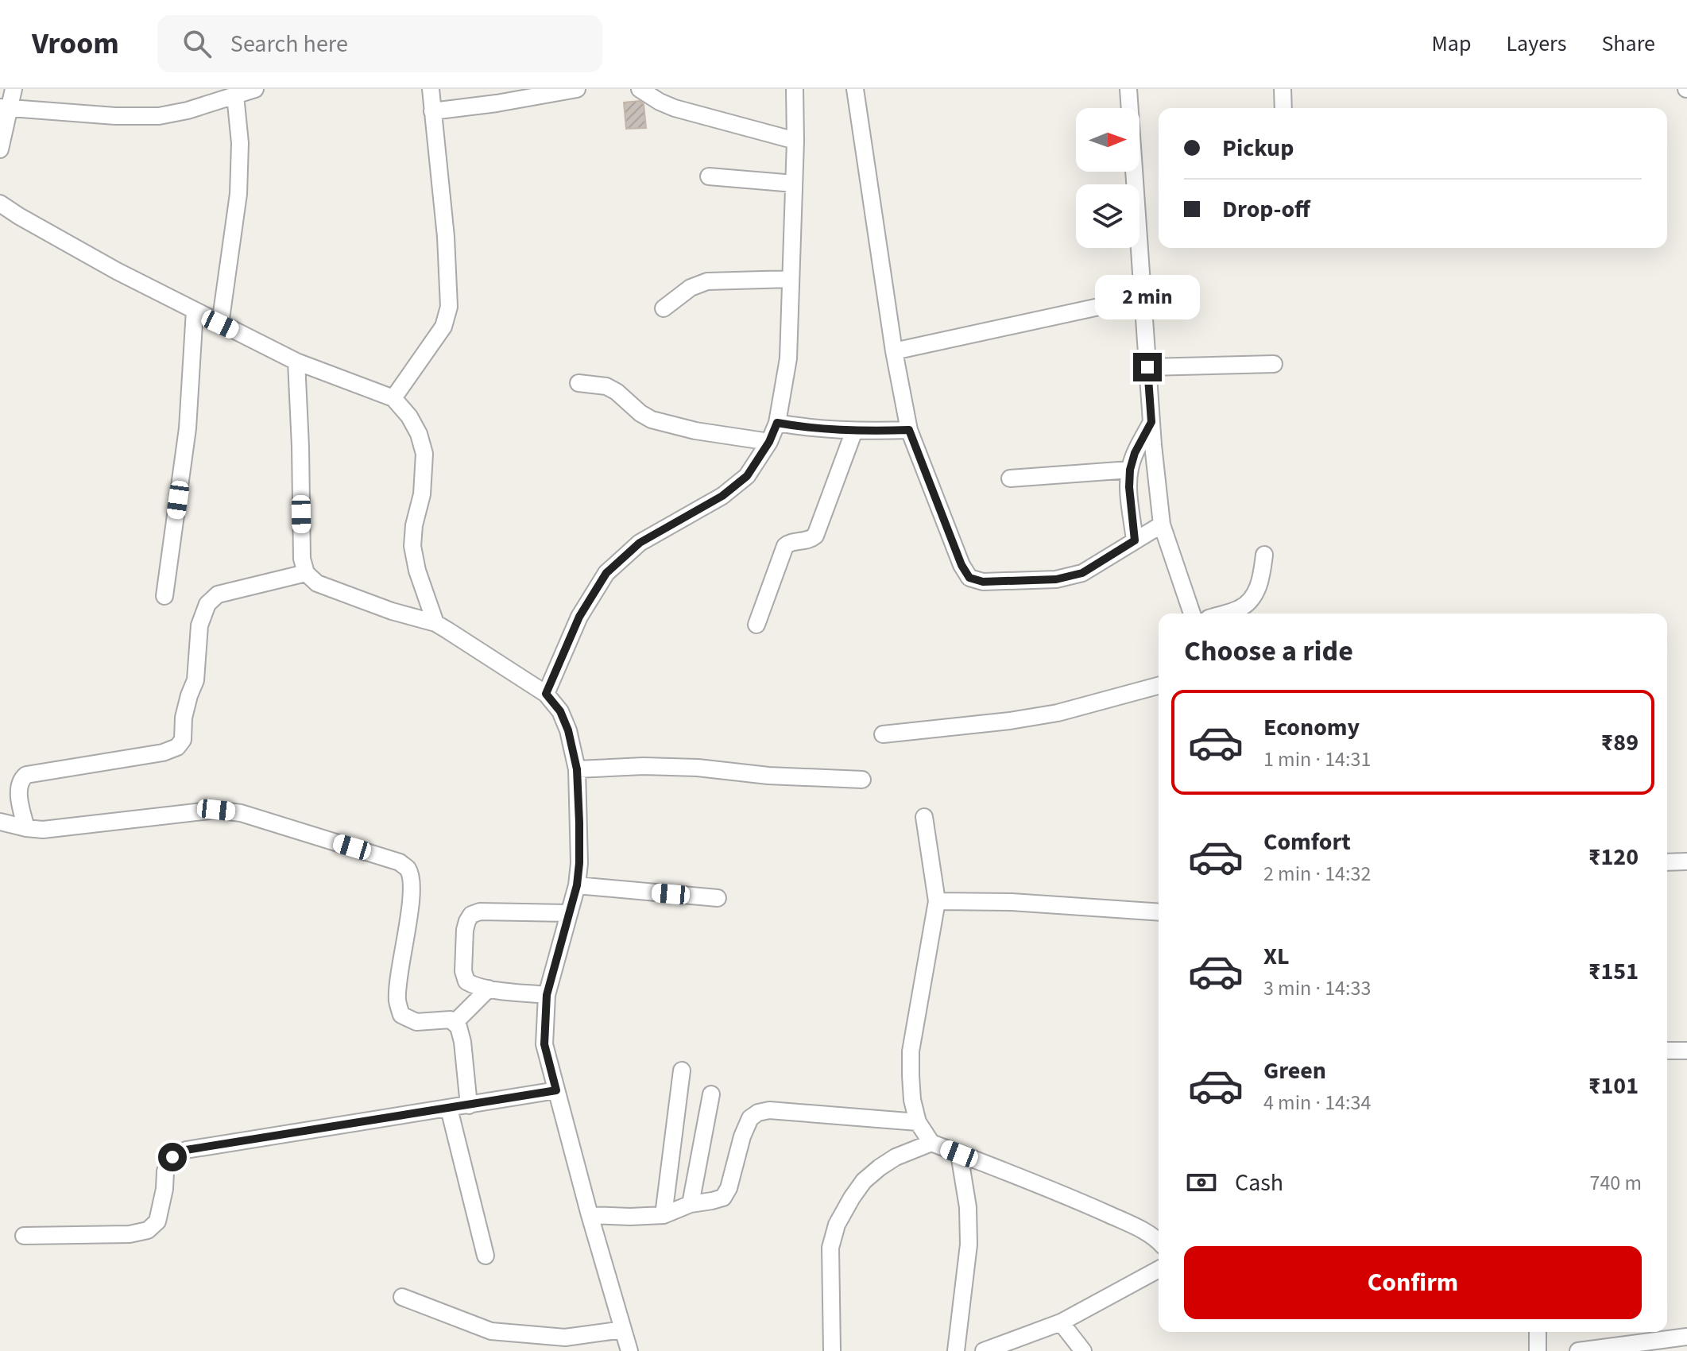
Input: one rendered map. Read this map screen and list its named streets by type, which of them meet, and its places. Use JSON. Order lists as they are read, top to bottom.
{
  "north": "right",
  "page": {
    "header": "Vroom",
    "search": "Search here",
    "nav": ["Map", "Layers", "Share"],
    "banner": ["Pickup", "Drop-off"],
    "bubble": "2 min",
    "heading": "Choose a ride",
    "list": [
      {
        "name": "Economy",
        "note": "1 min · 14:31",
        "value": "₹89"
      },
      {
        "name": "Comfort",
        "note": "2 min · 14:32",
        "value": "₹120"
      },
      {
        "name": "XL",
        "note": "3 min · 14:33",
        "value": "₹151"
      },
      {
        "name": "Green",
        "note": "4 min · 14:34",
        "value": "₹101"
      }
    ],
    "pay": ["Cash", "740 m"],
    "buttons": "Confirm"
  }
}
